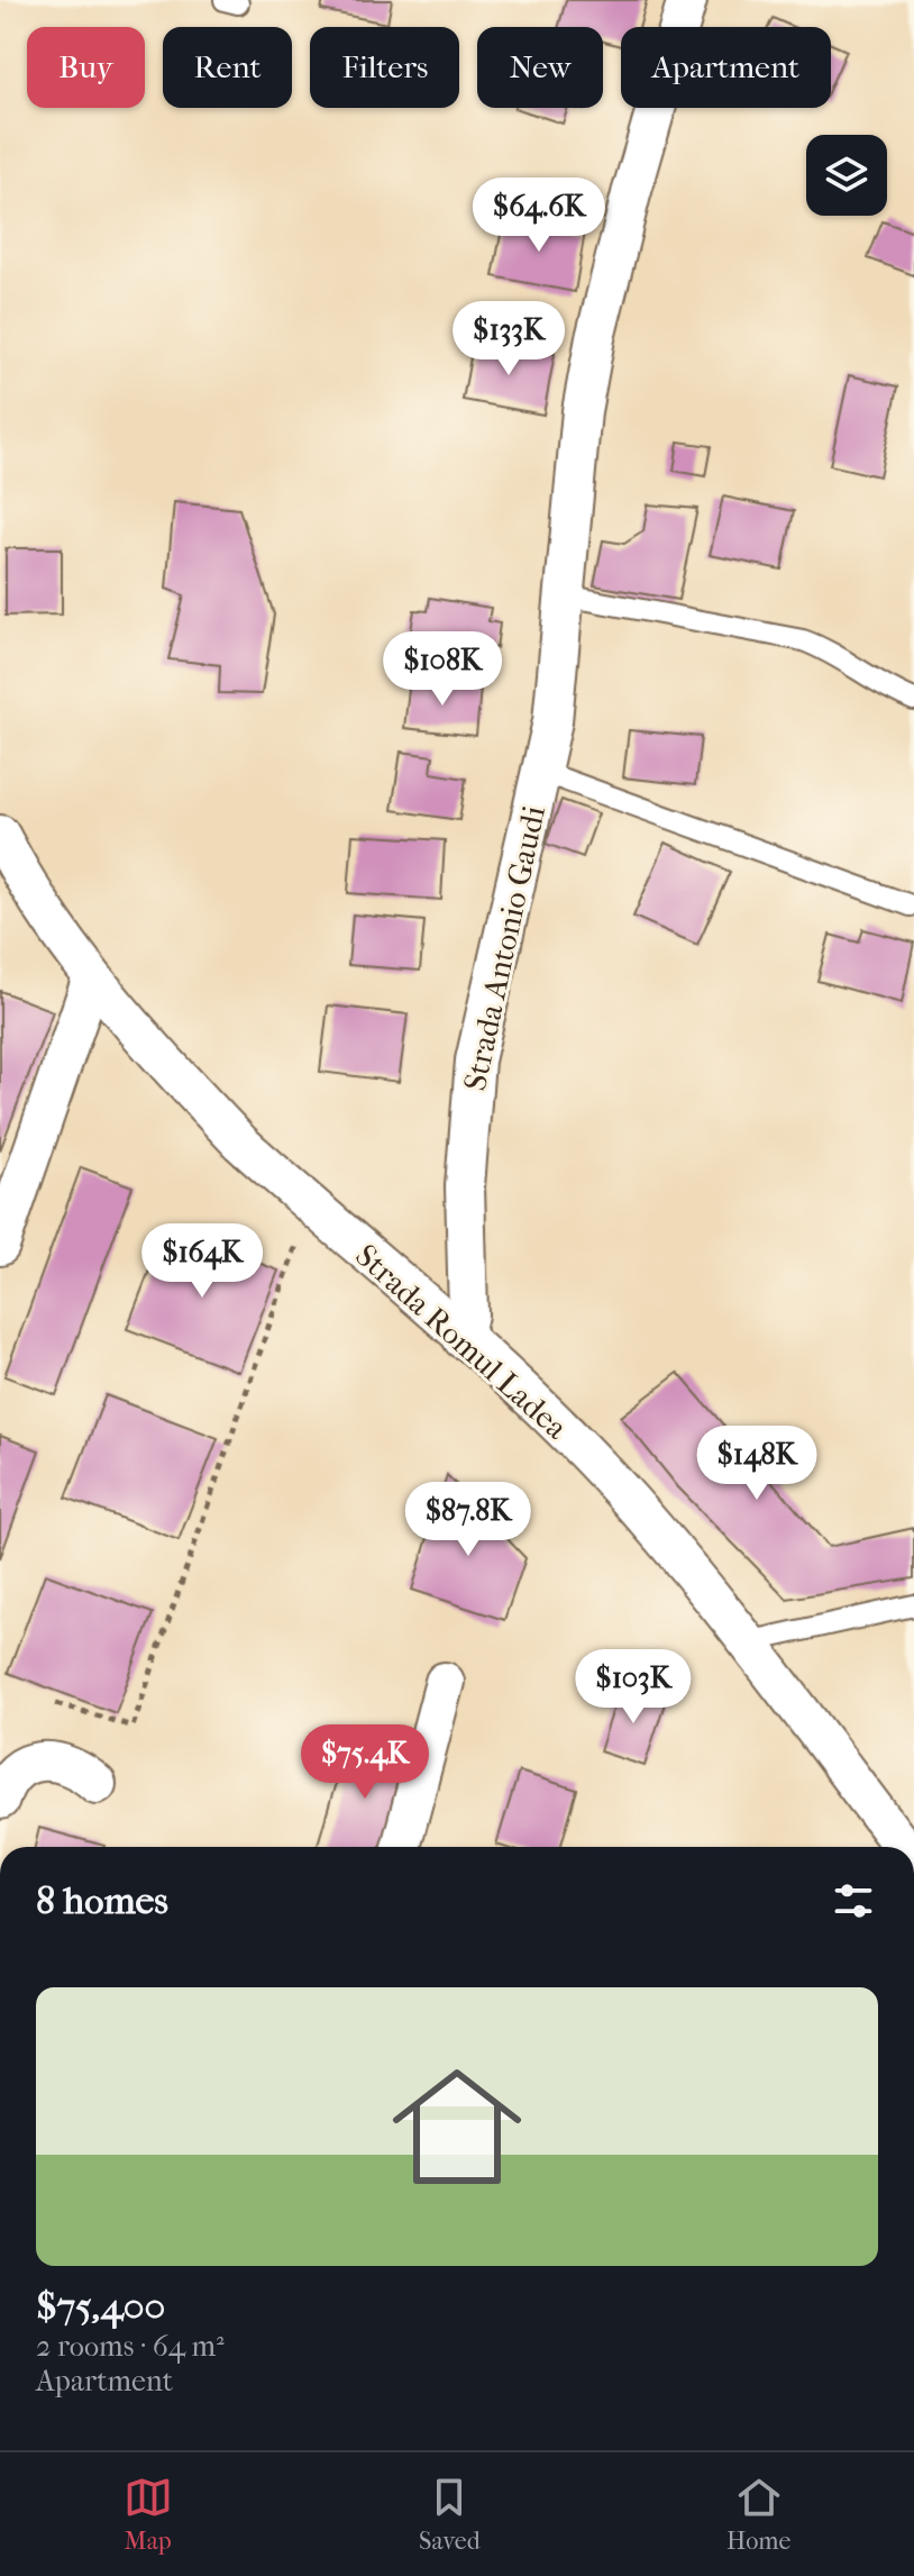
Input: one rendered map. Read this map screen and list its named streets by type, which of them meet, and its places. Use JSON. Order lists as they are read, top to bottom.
{
  "streets": {
    "street": ["Strada Antonio Gaudi", "Strada Romul Ladea"]
  },
  "crossings": [
    ["Strada Antonio Gaudi", "Strada Romul Ladea"]
  ],
  "page": {
    "chip": [
      "Buy",
      "Rent",
      "Filters",
      "New",
      "Apartment"
    ],
    "price": [
      "$64.6K",
      "$133K",
      "$108K",
      "$164K",
      "$148K",
      "$87.8K",
      "$103K",
      "$75.4K"
    ],
    "heading": "8 homes",
    "list": [
      {
        "name": "$75,400",
        "note": "2 rooms · 64 m² · Apartment"
      }
    ],
    "tabs": ["Map", "Saved", "Home"]
  }
}
